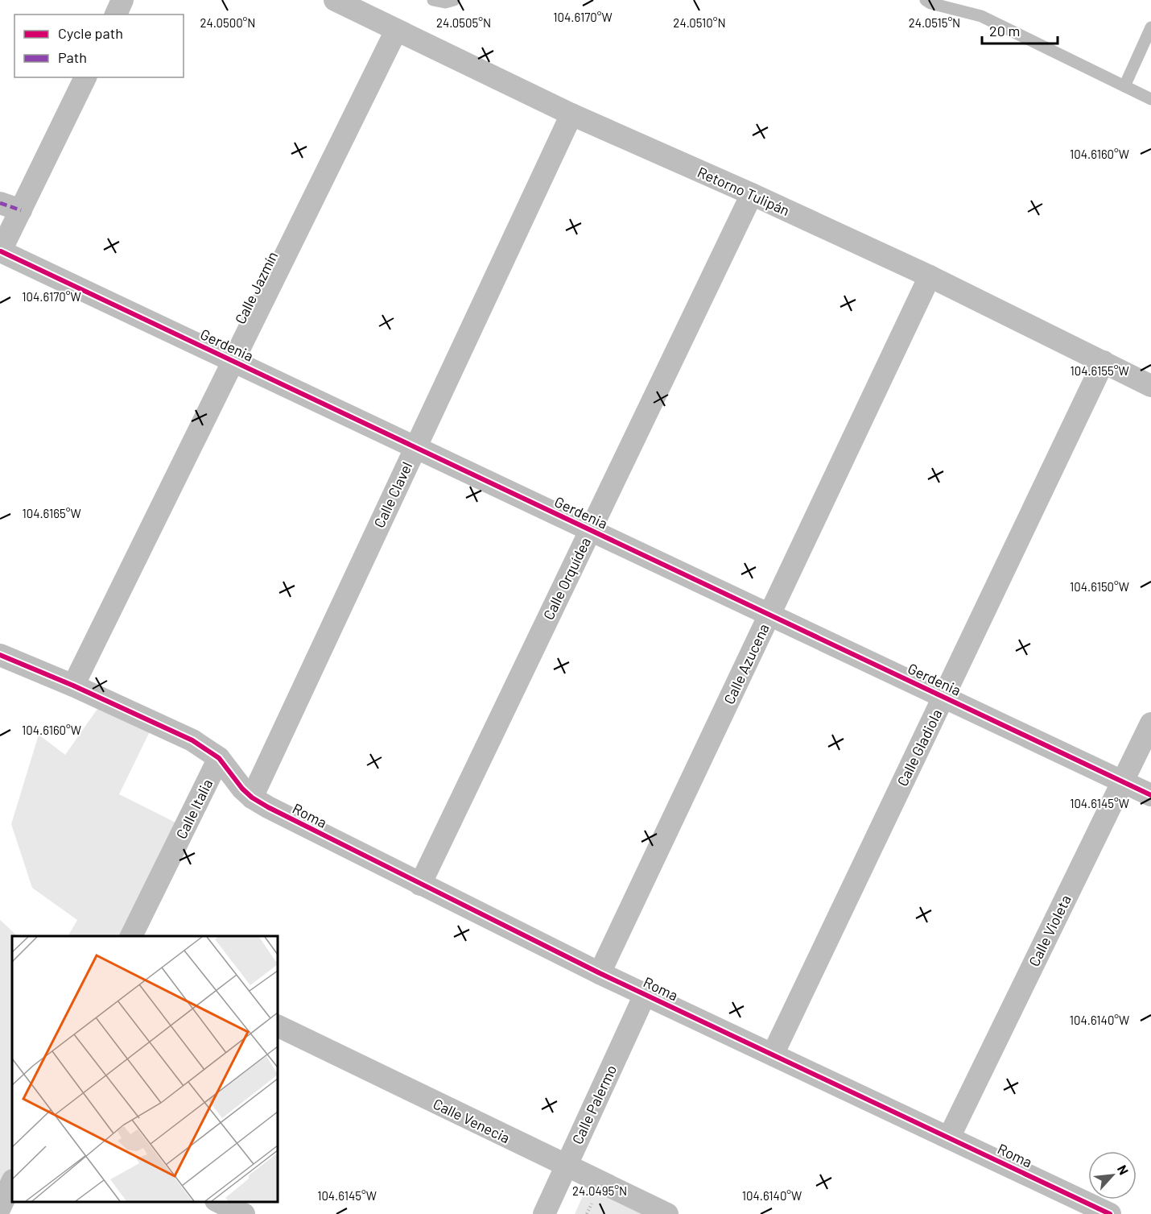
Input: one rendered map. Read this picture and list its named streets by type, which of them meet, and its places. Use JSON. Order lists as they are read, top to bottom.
{
  "streets": {
    "street": [
      "Retorno Tulipán",
      "Calle Jazmín",
      "Gerdenia",
      "Calle Clavel",
      "Calle Orquídea",
      "Calle Azucena",
      "Calle Gladiola",
      "Calle Italia",
      "Roma",
      "Calle Violeta",
      "Calle Palermo",
      "Calle Venecia"
    ]
  },
  "crossings": [
    ["Retorno Tulipán", "Calle Jazmín"],
    ["Retorno Tulipán", "Calle Clavel"],
    ["Retorno Tulipán", "Calle Orquídea"],
    ["Retorno Tulipán", "Calle Azucena"],
    ["Retorno Tulipán", "Calle Gladiola"],
    ["Calle Jazmín", "Gerdenia"],
    ["Calle Jazmín", "Roma"],
    ["Gerdenia", "Calle Clavel"],
    ["Gerdenia", "Calle Orquídea"],
    ["Gerdenia", "Calle Azucena"],
    ["Gerdenia", "Calle Gladiola"],
    ["Gerdenia", "Calle Violeta"],
    ["Calle Clavel", "Roma"],
    ["Calle Orquídea", "Roma"],
    ["Calle Azucena", "Roma"],
    ["Calle Gladiola", "Roma"],
    ["Calle Italia", "Roma"],
    ["Roma", "Calle Violeta"],
    ["Roma", "Calle Palermo"],
    ["Calle Palermo", "Calle Venecia"]
  ],
  "legend": ["Cycle path", "Path"],
  "scale_bar": "20 m",
  "north": "top right",
  "coordinates": [
    "104.6170°W",
    "24.0500°N",
    "24.0505°N",
    "24.0510°N",
    "24.0515°N",
    "104.6160°W",
    "104.6155°W",
    "104.6165°W",
    "104.6150°W",
    "104.6145°W",
    "104.6140°W",
    "24.0495°N"
  ]
}
